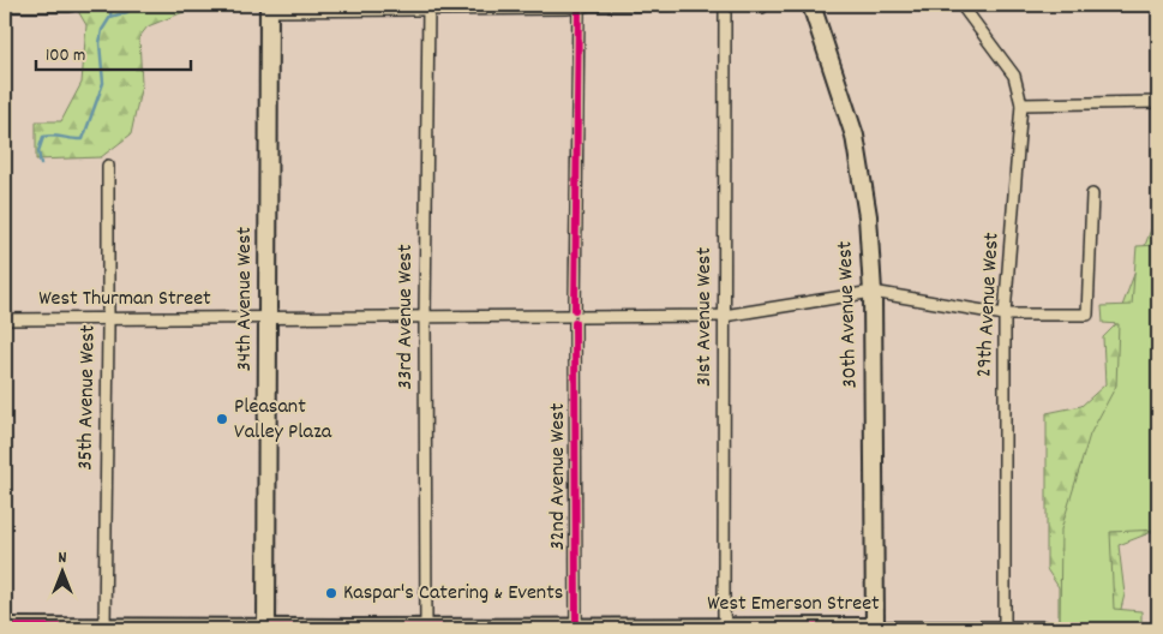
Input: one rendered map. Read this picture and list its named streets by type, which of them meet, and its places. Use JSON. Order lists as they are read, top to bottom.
{
  "streets": {
    "street": [
      "West Thurman Street",
      "34th Avenue West",
      "29th Avenue West",
      "30th Avenue West",
      "33rd Avenue West",
      "31st Avenue West",
      "35th Avenue West",
      "32nd Avenue West",
      "West Emerson Street"
    ]
  },
  "crossings": [
    ["West Thurman Street", "34th Avenue West"],
    ["West Thurman Street", "29th Avenue West"],
    ["West Thurman Street", "30th Avenue West"],
    ["West Thurman Street", "33rd Avenue West"],
    ["West Thurman Street", "31st Avenue West"],
    ["West Thurman Street", "35th Avenue West"],
    ["West Thurman Street", "32nd Avenue West"],
    ["34th Avenue West", "West Emerson Street"],
    ["29th Avenue West", "West Emerson Street"],
    ["30th Avenue West", "West Emerson Street"],
    ["33rd Avenue West", "West Emerson Street"],
    ["31st Avenue West", "West Emerson Street"],
    ["35th Avenue West", "West Emerson Street"],
    ["32nd Avenue West", "West Emerson Street"]
  ],
  "places": ["Pleasant Valley Plaza", "Kaspar's Catering & Events"],
  "scale_bar": "100 m",
  "north": "top"
}
